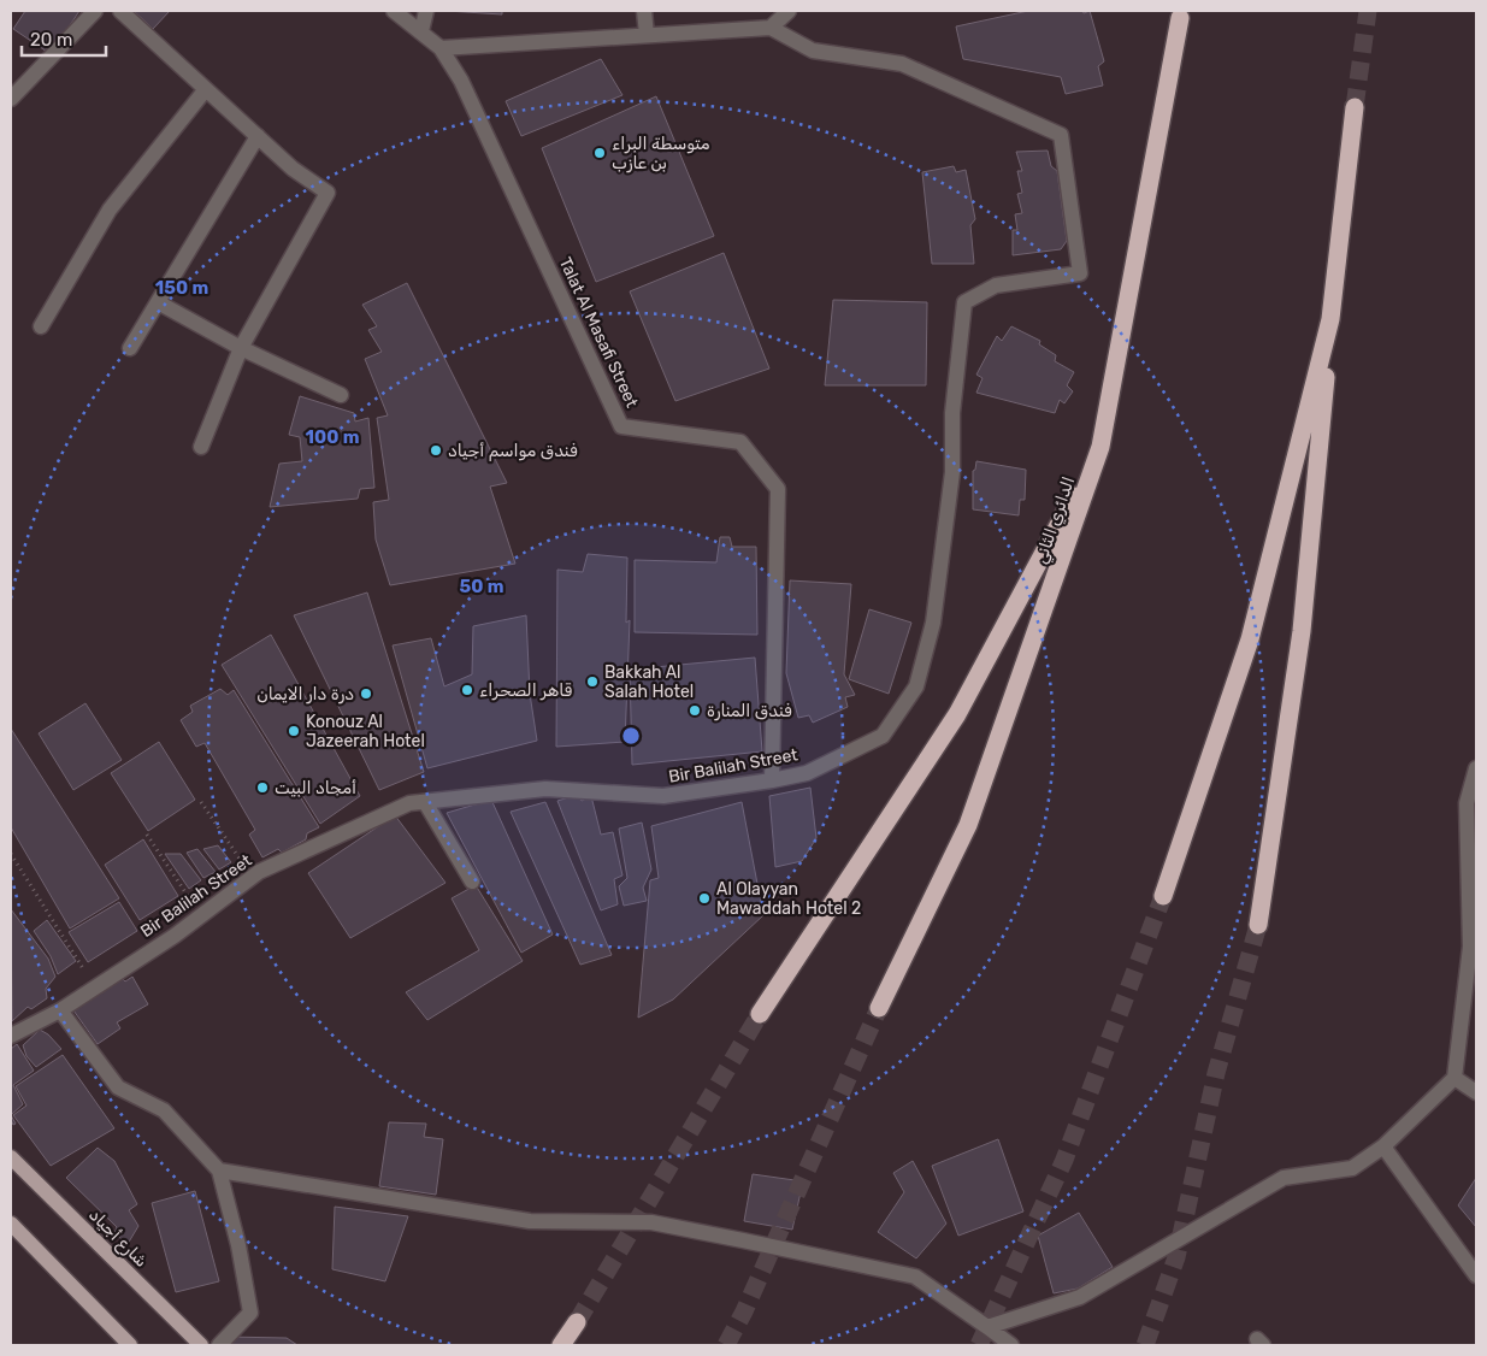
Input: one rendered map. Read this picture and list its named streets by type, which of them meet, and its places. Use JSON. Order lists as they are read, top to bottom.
{
  "streets": {
    "highway": ["الدائري الثاني"],
    "main road": ["شارع أجياد"],
    "street": ["Talat Al Masafi Street", "Bir Balilah Street"]
  },
  "crossings": [
    ["Talat Al Masafi Street", "Bir Balilah Street"]
  ],
  "places": [
    "متوسطة البراء بن عازب",
    "فندق مواسم أجياد",
    "Bakkah Al Salah Hotel",
    "قاهر الصحراء",
    "درة دار الايمان",
    "فندق المنارة",
    "Konouz Al Jazeerah Hotel",
    "أمجاد البيت",
    "Al Olayyan Mawaddah Hotel 2"
  ],
  "scale_bar": "20 m",
  "rings": ["150 m", "100 m", "50 m"]
}
